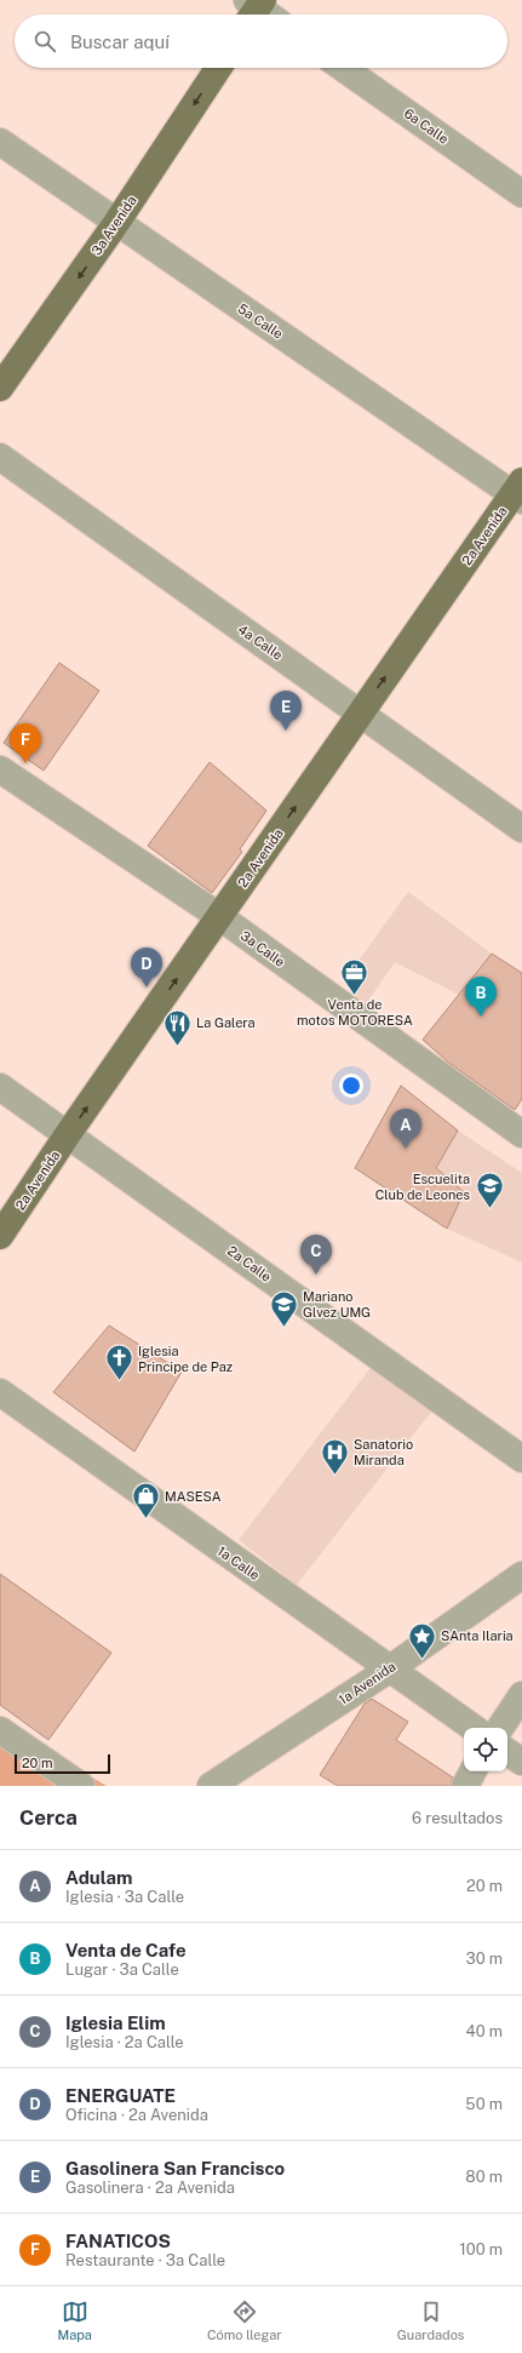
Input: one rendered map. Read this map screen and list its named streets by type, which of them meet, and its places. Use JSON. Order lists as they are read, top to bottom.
{
  "streets": {
    "main road": ["3a Avenida", "2a Avenida"],
    "street": [
      "6a Calle",
      "5a Calle",
      "4a Calle",
      "3a Calle",
      "2a Calle",
      "1a Calle",
      "1a Avenida"
    ]
  },
  "crossings": [
    ["3a Avenida", "5a Calle"],
    ["5a Calle", "2a Avenida"],
    ["2a Avenida", "4a Calle"],
    ["2a Avenida", "3a Calle"],
    ["2a Avenida", "2a Calle"],
    ["1a Calle", "1a Avenida"]
  ],
  "one_way": ["3a Avenida", "2a Avenida"],
  "places": {
    "office": ["Venta de motos MOTORESA"],
    "restaurant": ["La Galera"],
    "school or university": ["Escuelita Club de Leones", "Mariano Glvez UMG"],
    "church": ["Iglesia Principe de Paz"],
    "hospital": ["Sanatorio Miranda"],
    "shop": ["MASESA"],
    "place": ["SAnta Ilaria"]
  },
  "scale_bar": "20 m",
  "page": {
    "search": "Buscar aquí",
    "pins": [
      "E",
      "F",
      "D",
      "B",
      "A",
      "C"
    ],
    "scale": "20 m",
    "heading": ["Cerca", "6 resultados"],
    "list": [
      {
        "mark": "A",
        "name": "Adulam",
        "note": "Iglesia · 3a Calle",
        "value": "20 m"
      },
      {
        "mark": "B",
        "name": "Venta de Cafe",
        "note": "Lugar · 3a Calle",
        "value": "30 m"
      },
      {
        "mark": "C",
        "name": "Iglesia Elim",
        "note": "Iglesia · 2a Calle",
        "value": "40 m"
      },
      {
        "mark": "D",
        "name": "ENERGUATE",
        "note": "Oficina · 2a Avenida",
        "value": "50 m"
      },
      {
        "mark": "E",
        "name": "Gasolinera San Francisco",
        "note": "Gasolinera · 2a Avenida",
        "value": "80 m"
      },
      {
        "mark": "F",
        "name": "FANATICOS",
        "note": "Restaurante · 3a Calle",
        "value": "100 m"
      }
    ],
    "nav": ["Mapa", "Cómo llegar", "Guardados"]
  }
}
